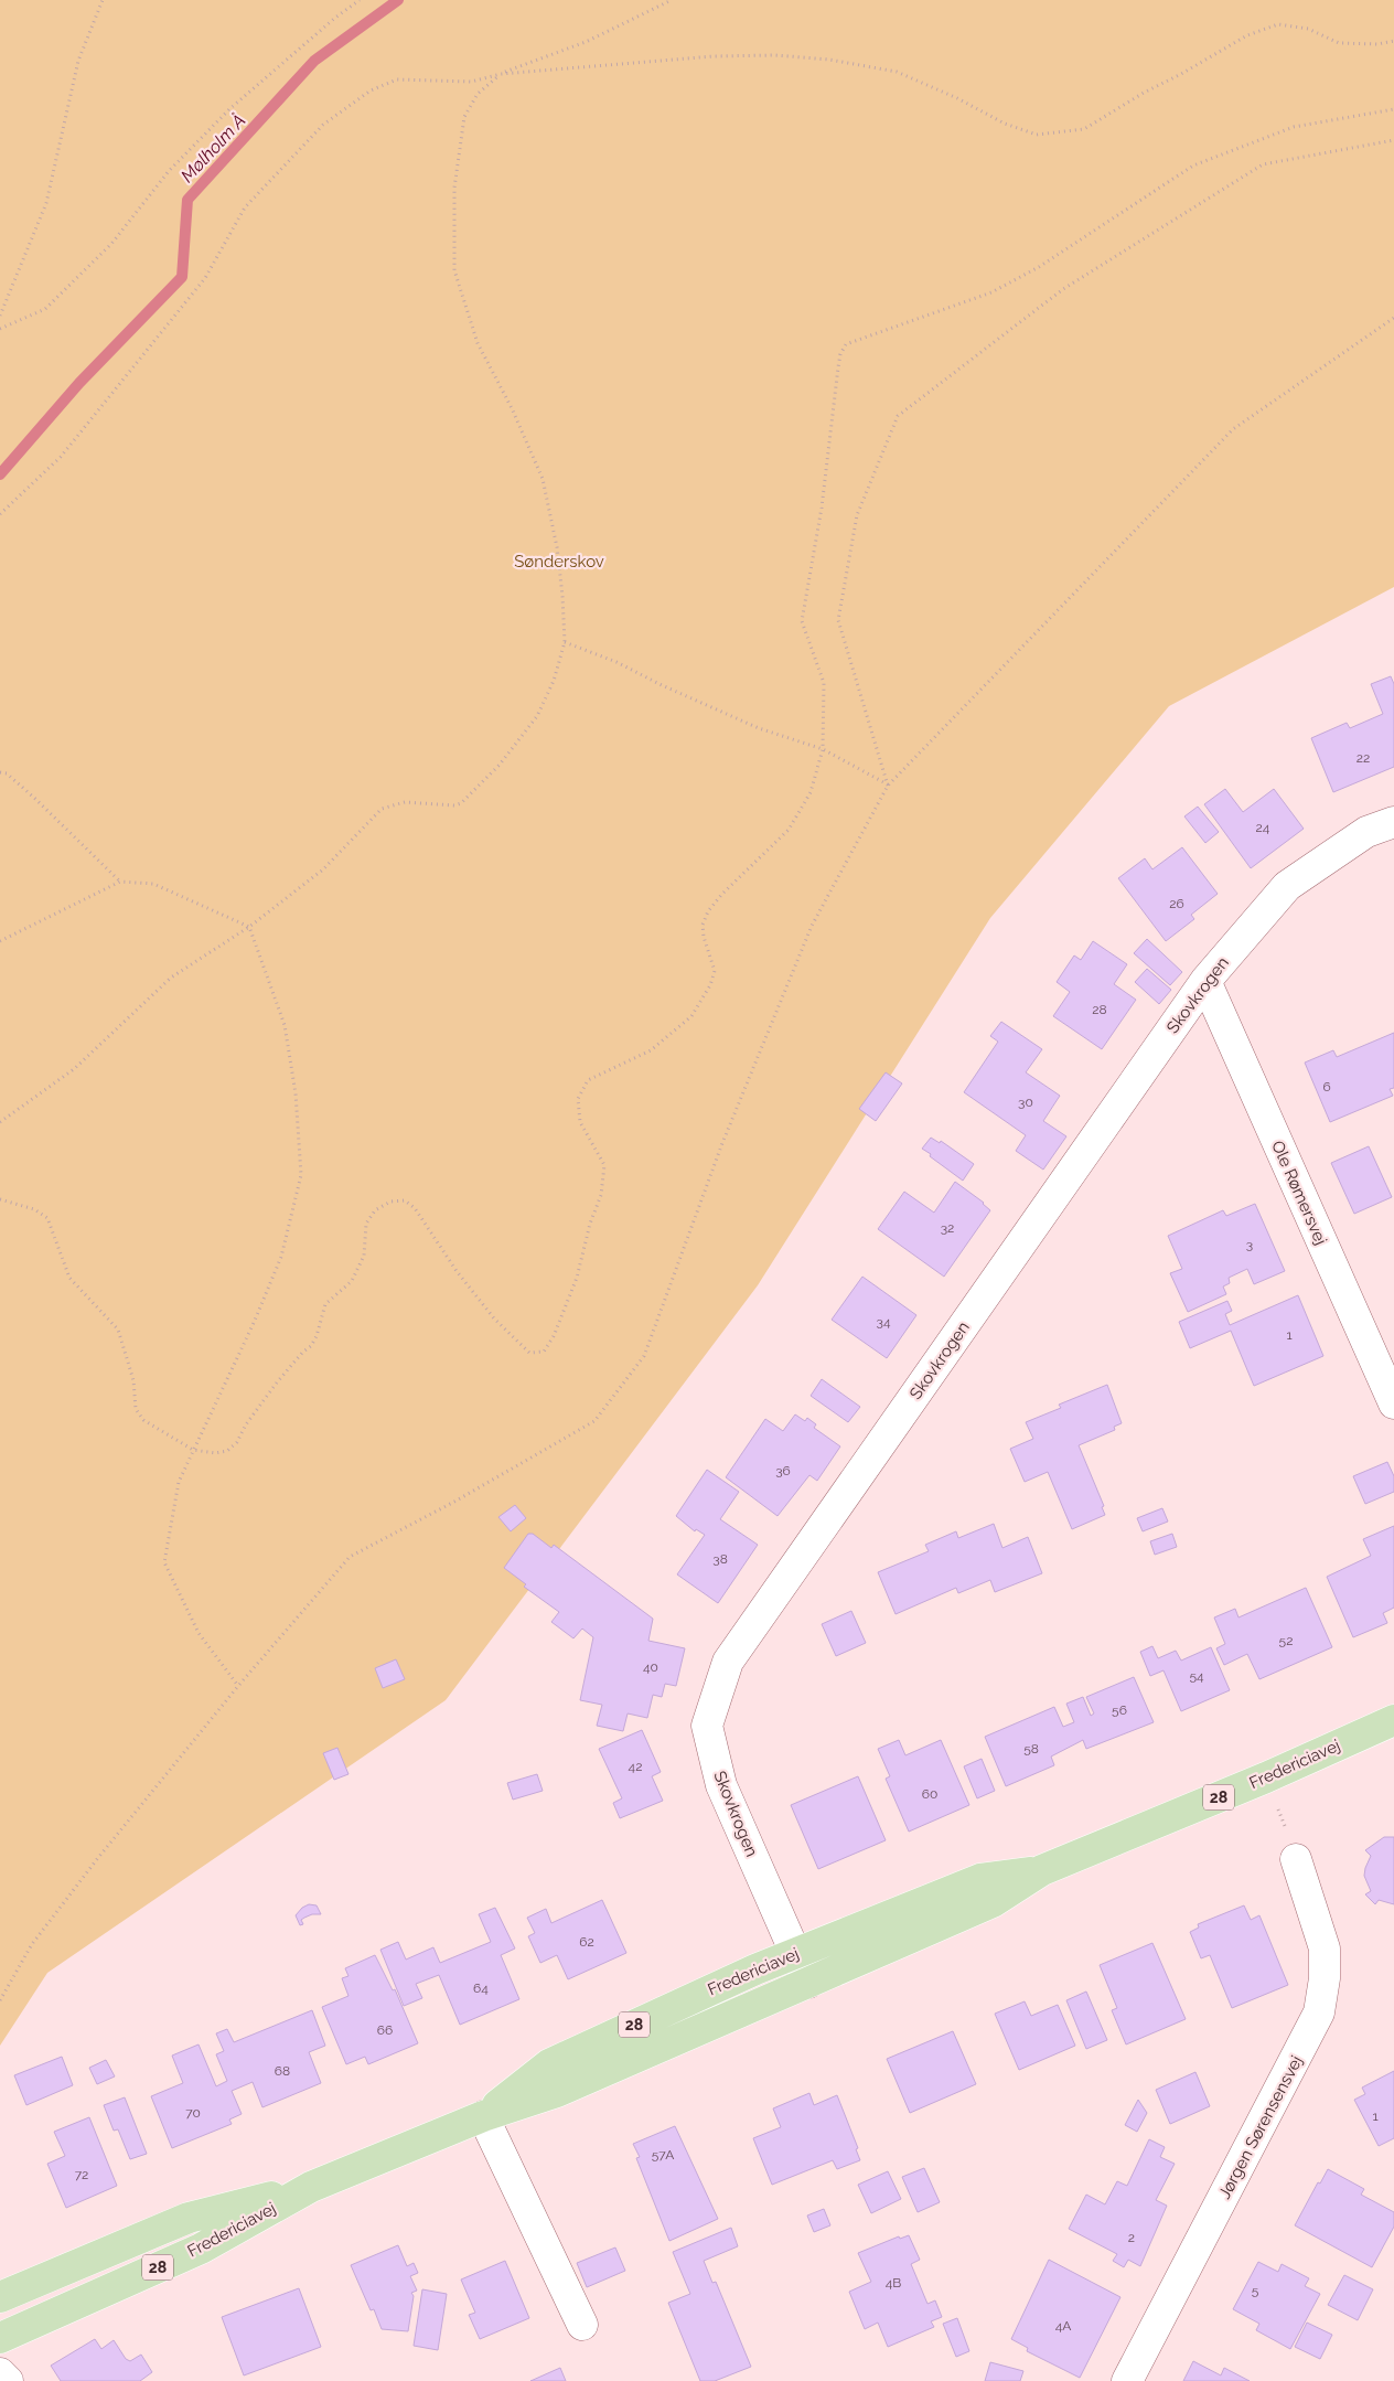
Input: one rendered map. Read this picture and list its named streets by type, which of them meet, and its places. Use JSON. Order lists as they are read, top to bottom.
{
  "streets": {
    "main road": ["Fredericiavej", "28"],
    "street": ["Skovkrogen", "Ole Rømersvej", "Jørgen Sørensensvej"]
  },
  "crossings": [
    ["Skovkrogen", "Ole Rømersvej"],
    ["Skovkrogen", "Fredericiavej"]
  ],
  "water": ["Mølholm Å"],
  "parks": ["Sønderskov"],
  "house_numbers": [
    "22",
    "24",
    "26",
    "28",
    "6",
    "30",
    "32",
    "3",
    "34",
    "1",
    "36",
    "38",
    "52",
    "40",
    "54",
    "56",
    "58",
    "42",
    "60",
    "62",
    "64",
    "66",
    "68",
    "70",
    "1",
    "57A",
    "72",
    "2",
    "4B",
    "5",
    "4A"
  ]
}
